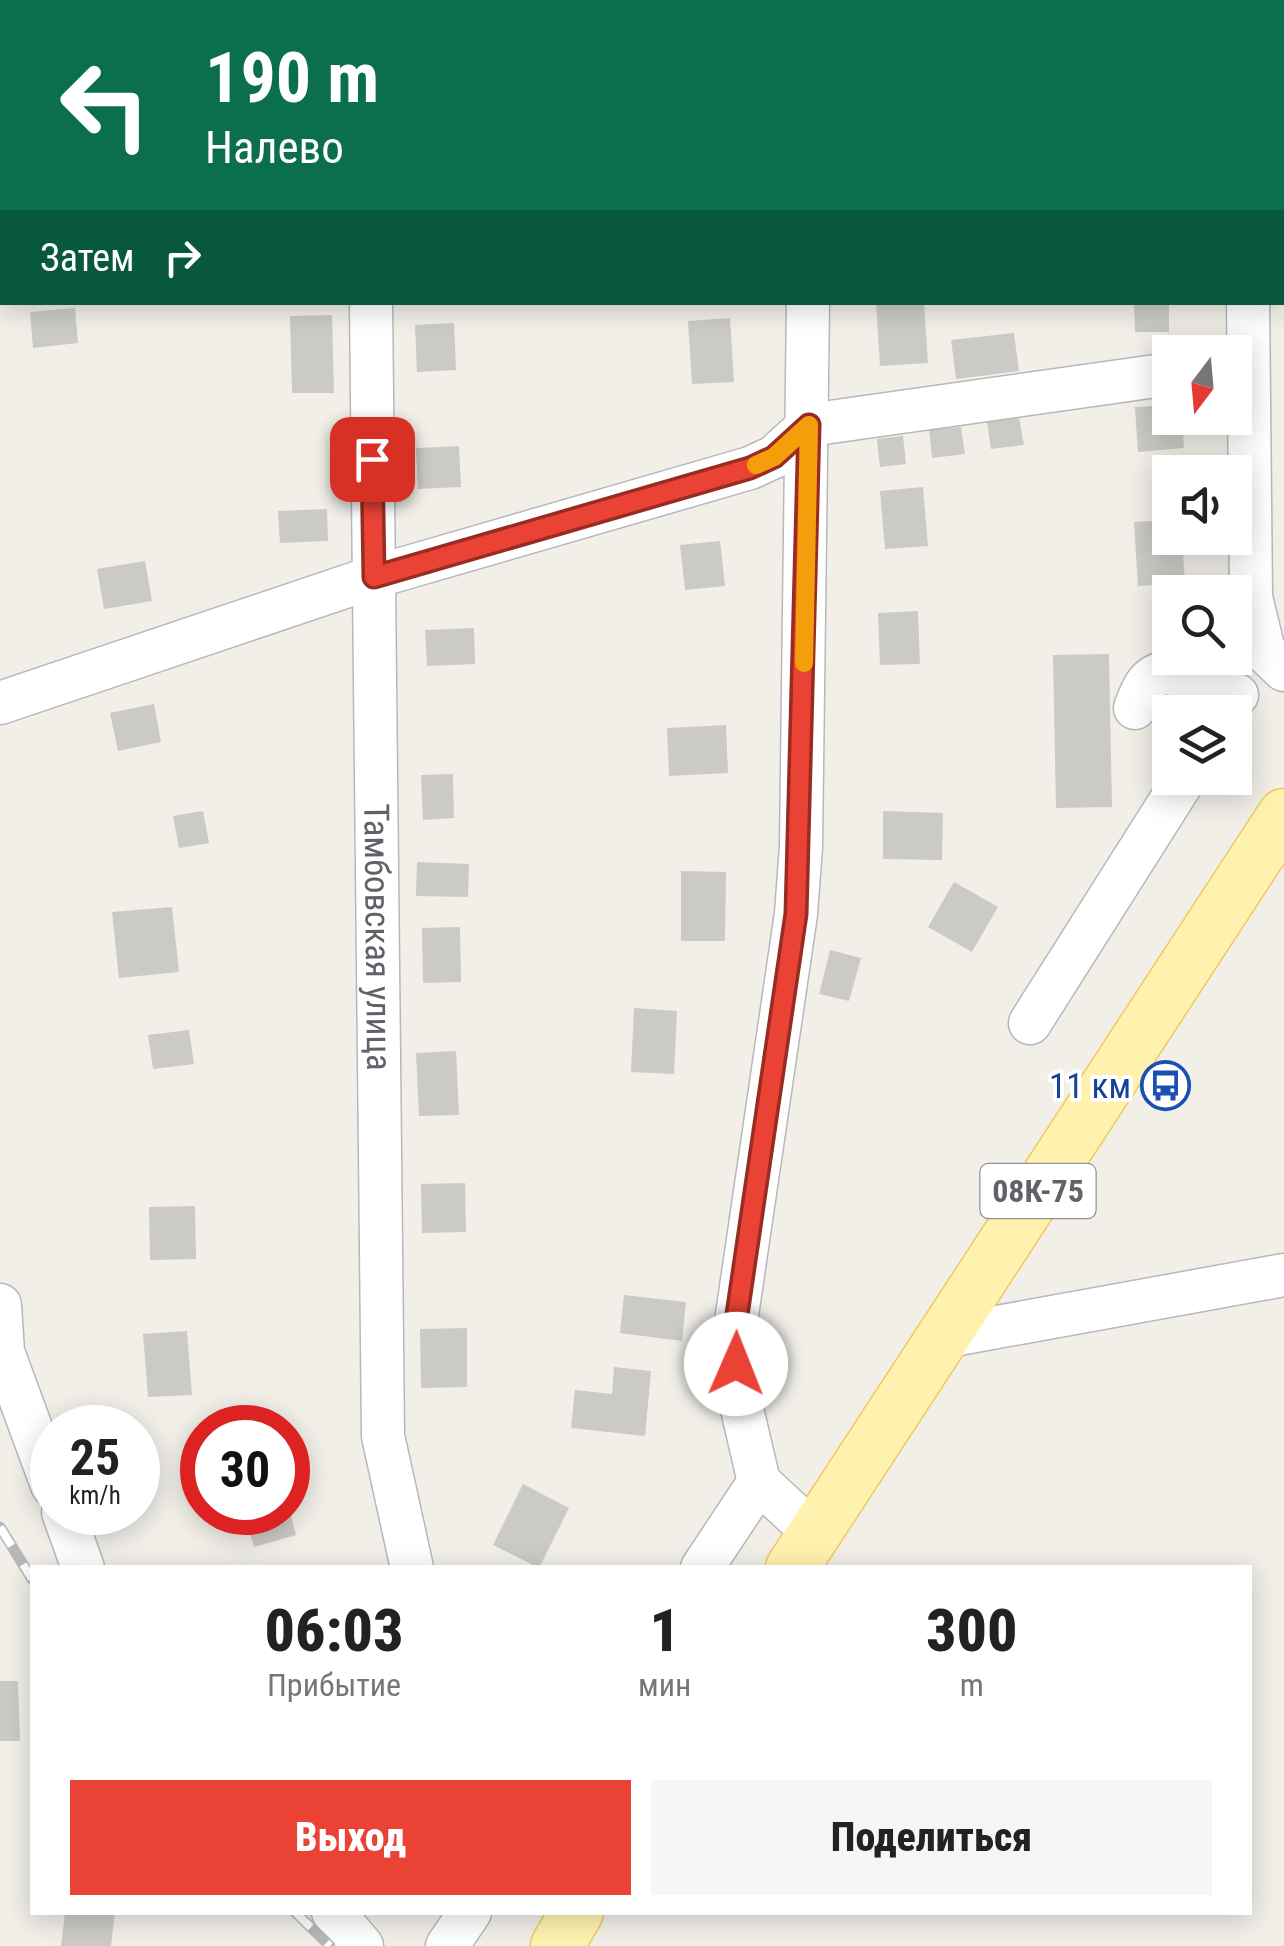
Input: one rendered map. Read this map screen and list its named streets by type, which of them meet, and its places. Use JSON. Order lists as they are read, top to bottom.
{
  "streets": {
    "main road": ["08К-75"],
    "street": ["Тамбовская улица"]
  },
  "places": {
    "bus stop": ["11 км"]
  },
  "north": "bottom",
  "page": {
    "turn": ["190 m", "Налево"],
    "then": "Затем",
    "speed": "25 km/h",
    "limit": "30",
    "eta": [
      "06:03",
      "Прибытие",
      "1",
      "мин",
      "300",
      "m"
    ],
    "buttons": ["Выход", "Поделиться"]
  }
}
